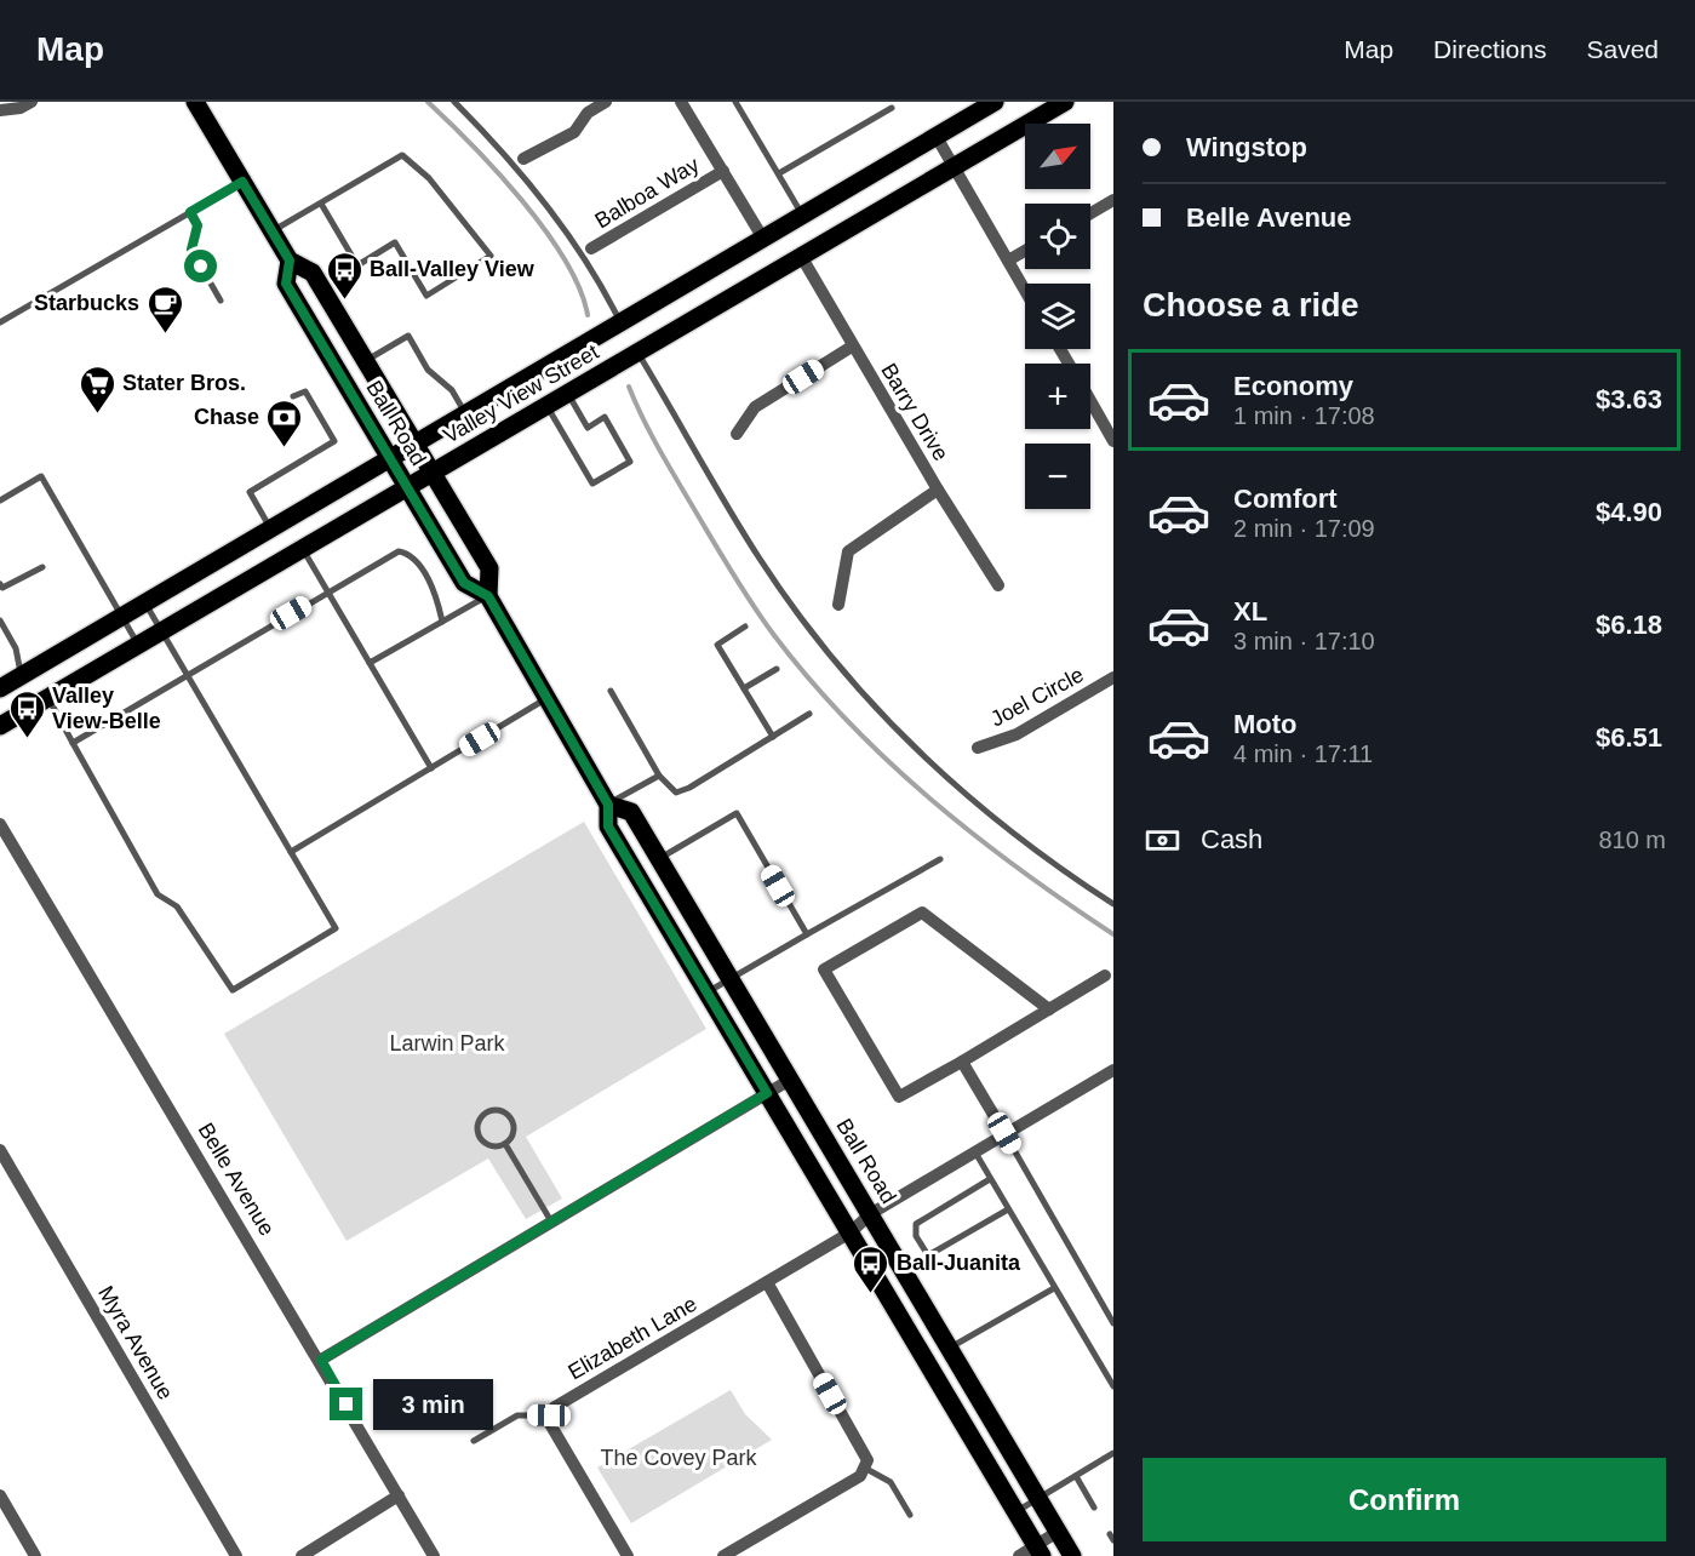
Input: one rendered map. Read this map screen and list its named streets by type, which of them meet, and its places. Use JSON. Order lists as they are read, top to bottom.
{
  "streets": {
    "main road": ["Valley View Street", "Ball Road"],
    "street": [
      "Balboa Way",
      "Barry Drive",
      "Joel Circle",
      "Belle Avenue",
      "Elizabeth Lane",
      "Myra Avenue"
    ]
  },
  "crossings": [
    ["Valley View Street", "Barry Drive"],
    ["Valley View Street", "Ball Road"],
    ["Ball Road", "Elizabeth Lane"]
  ],
  "parks": ["Larwin Park", "The Covey Park"],
  "places": {
    "bus stop": ["Ball-Valley View", "Valley View-Belle", "Ball-Juanita"],
    "cafe": ["Starbucks"],
    "supermarket": ["Stater Bros."],
    "bank": ["Chase"]
  },
  "north": "top right",
  "page": {
    "header": "Map",
    "nav": ["Map", "Directions", "Saved"],
    "banner": ["Wingstop", "Belle Avenue"],
    "map_buttons": ["+", "−"],
    "heading": "Choose a ride",
    "list": [
      {
        "name": "Economy",
        "note": "1 min · 17:08",
        "value": "$3.63"
      },
      {
        "name": "Comfort",
        "note": "2 min · 17:09",
        "value": "$4.90"
      },
      {
        "name": "XL",
        "note": "3 min · 17:10",
        "value": "$6.18"
      },
      {
        "name": "Moto",
        "note": "4 min · 17:11",
        "value": "$6.51"
      }
    ],
    "pay": ["Cash", "810 m"],
    "bubble": "3 min",
    "buttons": "Confirm"
  }
}
